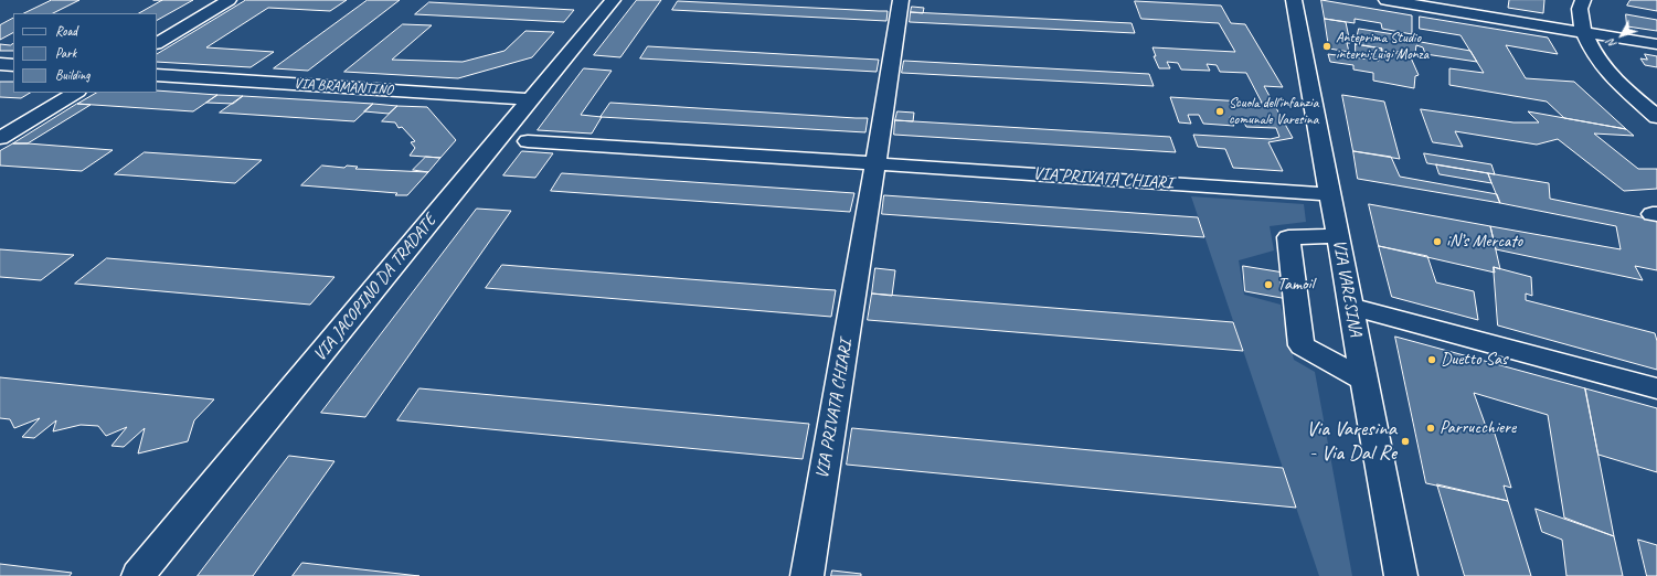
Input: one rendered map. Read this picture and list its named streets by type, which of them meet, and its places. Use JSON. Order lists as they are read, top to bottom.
{
  "streets": {
    "street": [
      "VIA BRAMANTINO",
      "VIA PRIVATA CHIARI",
      "VIA JACOPINO DA TRADATE",
      "VIA VARESINA"
    ]
  },
  "crossings": [
    ["VIA BRAMANTINO", "VIA JACOPINO DA TRADATE"],
    ["VIA PRIVATA CHIARI", "VIA VARESINA"]
  ],
  "places": [
    "Anteprima Studio interni;Luigi Monza",
    "Scuola dell'infanzia comunale Varesina",
    "iN’s Mercato",
    "Tamoil",
    "Duetto Sas",
    "Parrucchiere",
    "Via Varesina - Via Dal Re"
  ],
  "legend": ["Road", "Park", "Building"],
  "north": "bottom left"
}
